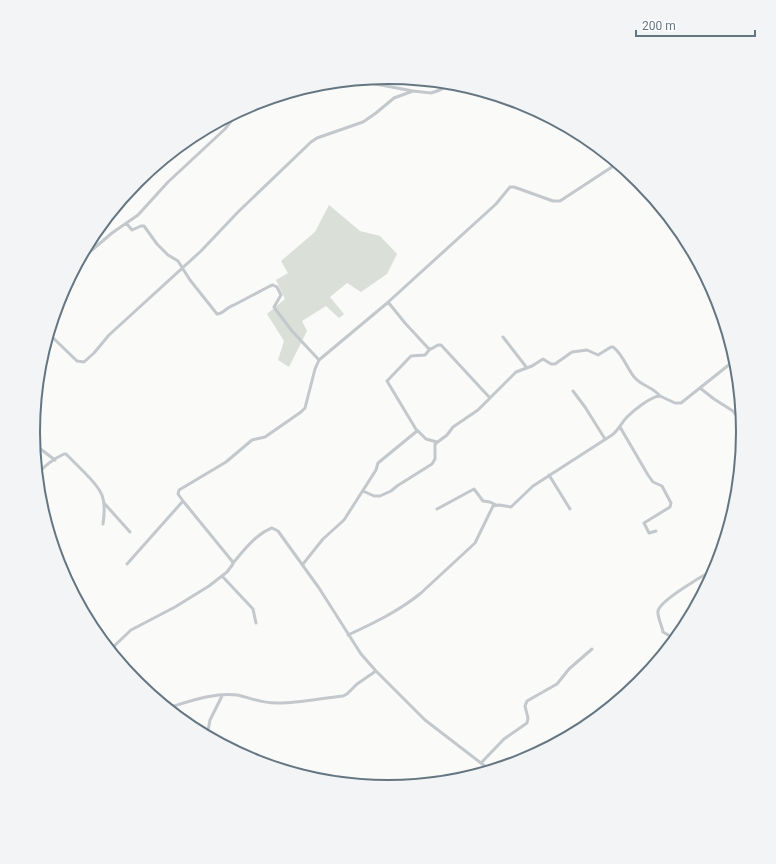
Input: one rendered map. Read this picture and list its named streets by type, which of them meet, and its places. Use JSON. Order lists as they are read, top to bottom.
{
  "scale_bar": "200 m"
}
